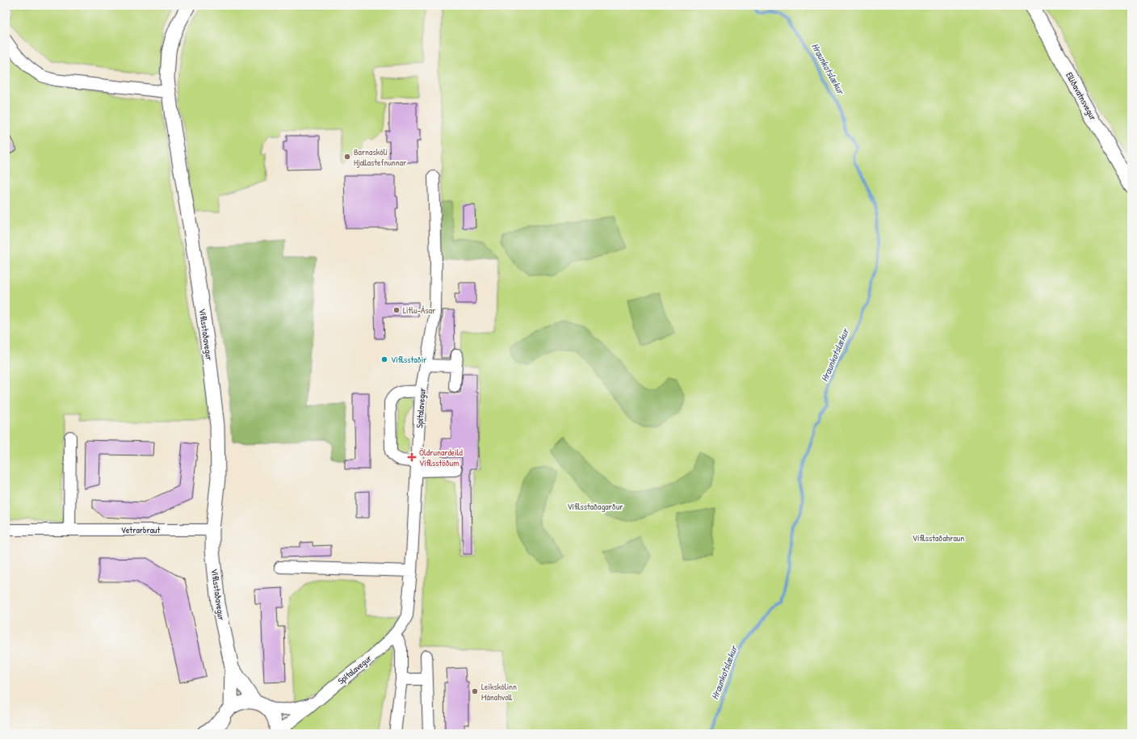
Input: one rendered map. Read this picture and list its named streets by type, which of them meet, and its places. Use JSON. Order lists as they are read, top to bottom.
{
  "streets": {
    "main road": ["Elliðavatnsvegur", "Vífilsstaðavegur"],
    "street": ["Spítalavegur", "Vetrarbraut"]
  },
  "crossings": [
    ["Vífilsstaðavegur", "Spítalavegur"],
    ["Vífilsstaðavegur", "Vetrarbraut"]
  ],
  "water": ["Hraunkotslækur"],
  "parks": ["Vífilsstaðagarður", "Vífilsstaðahraun"],
  "places": {
    "other": [
      "Barnaskóli Hjallastefnunnar",
      "Litlu-Ásar",
      "Vífilsstaðir",
      "Leikskólinn Mánahvoll"
    ],
    "health": ["Öldrunardeild Vífilsstöðum"]
  }
}
